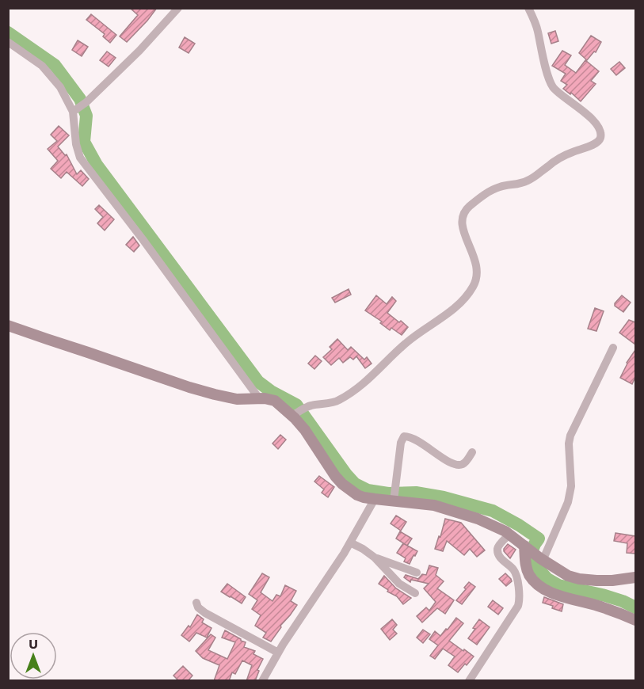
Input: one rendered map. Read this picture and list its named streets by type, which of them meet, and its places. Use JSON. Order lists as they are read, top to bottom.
{
  "north": "top"
}
